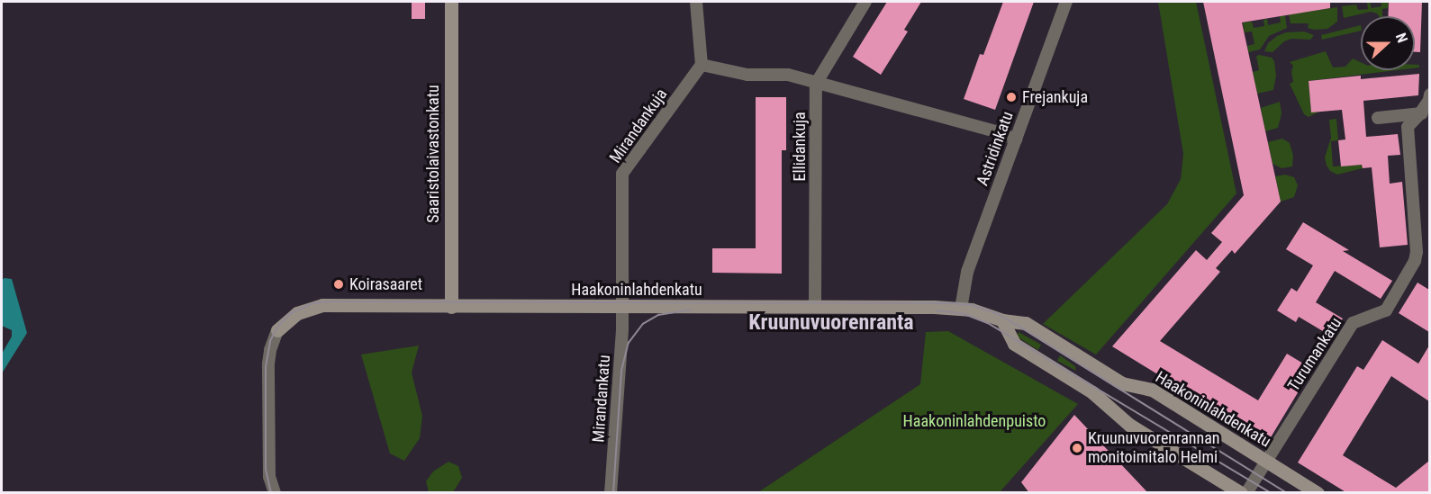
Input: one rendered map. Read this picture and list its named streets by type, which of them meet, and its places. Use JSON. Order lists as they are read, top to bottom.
{
  "streets": {
    "street": [
      "Mirandankuja",
      "Ellidankuja",
      "Astridinkatu",
      "Saaristolaivastonkatu",
      "Haakoninlahdenkatu",
      "Turumankatu",
      "Mirandankatu"
    ]
  },
  "crossings": [
    ["Mirandankuja", "Haakoninlahdenkatu"],
    ["Mirandankuja", "Mirandankatu"],
    ["Ellidankuja", "Haakoninlahdenkatu"],
    ["Astridinkatu", "Haakoninlahdenkatu"],
    ["Saaristolaivastonkatu", "Haakoninlahdenkatu"],
    ["Haakoninlahdenkatu", "Turumankatu"],
    ["Haakoninlahdenkatu", "Mirandankatu"]
  ],
  "districts": ["Kruunuvuorenranta"],
  "parks": ["Haakoninlahdenpuisto"],
  "places": ["Frejankuja", "Koirasaaret", "Kruunuvuorenrannan monitoimitalo Helmi"],
  "north": "right"
}
